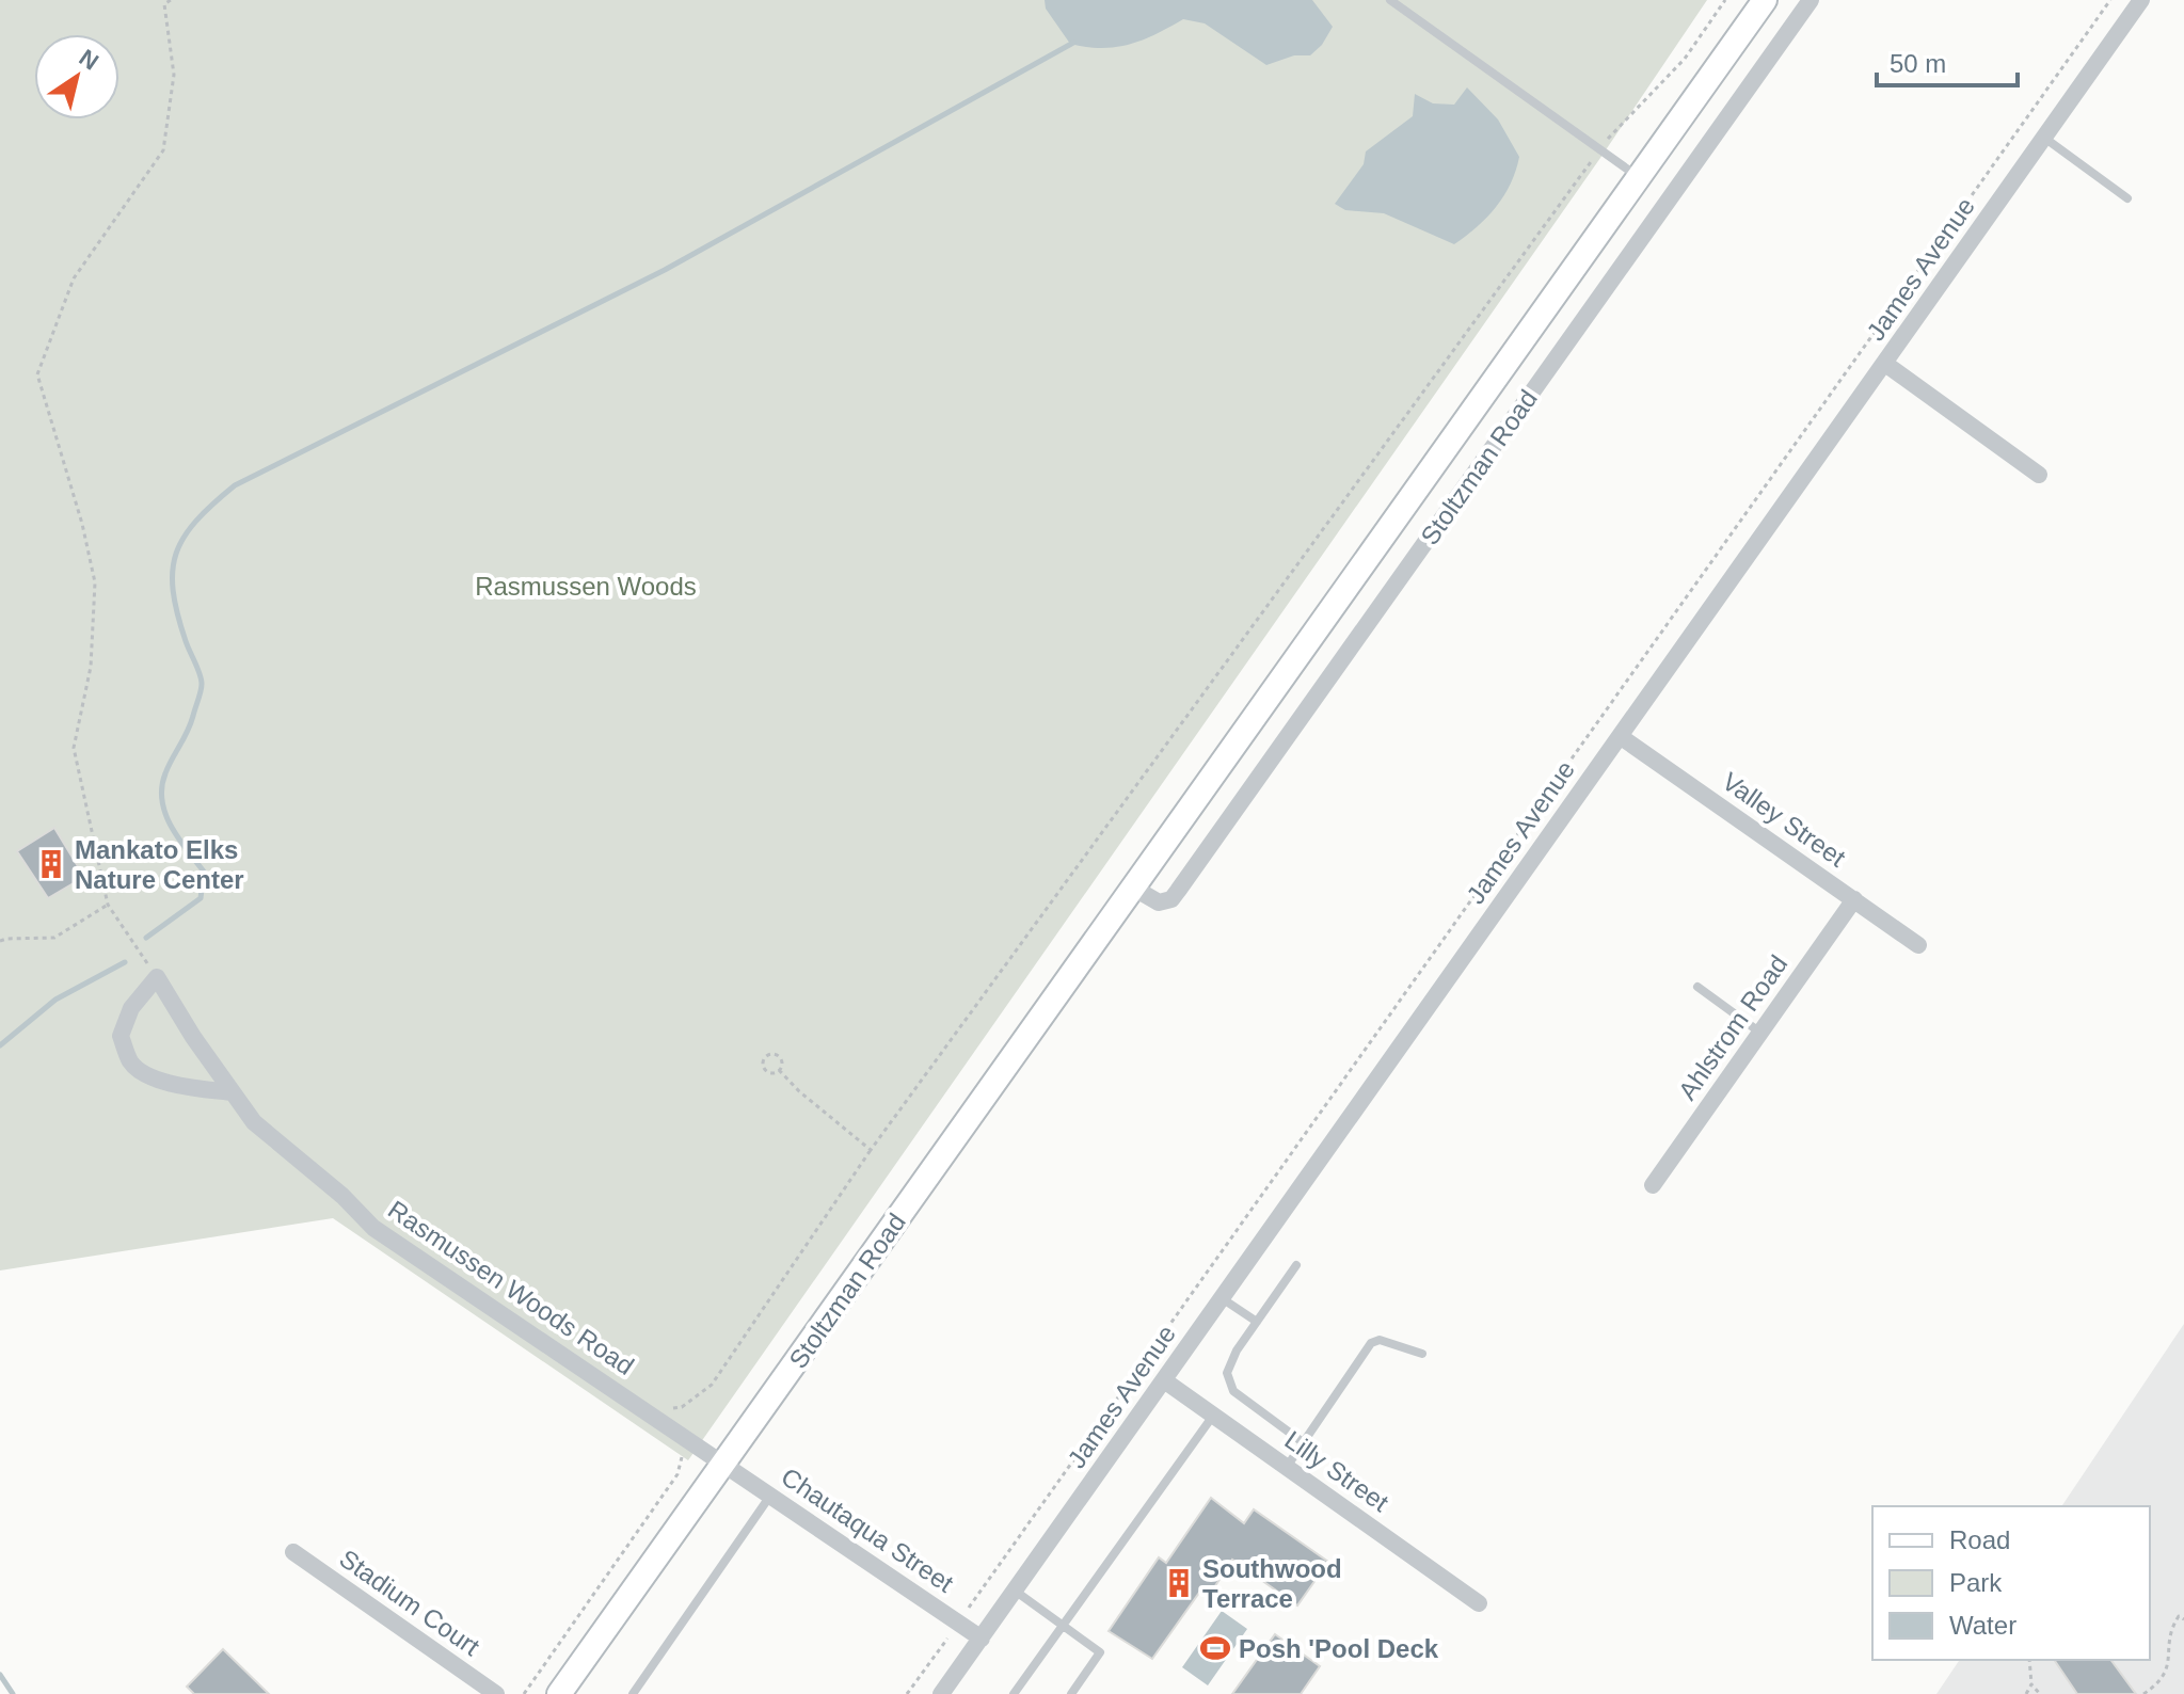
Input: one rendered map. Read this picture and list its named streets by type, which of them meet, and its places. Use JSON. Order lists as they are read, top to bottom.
{
  "streets": {
    "street": [
      "James Avenue",
      "Stoltzman Road",
      "Valley Street",
      "Ahlstrom Road",
      "Rasmussen Woods Road",
      "Lilly Street",
      "Chautaqua Street",
      "Stadium Court"
    ]
  },
  "crossings": [
    ["James Avenue", "Valley Street"],
    ["James Avenue", "Lilly Street"],
    ["James Avenue", "Chautaqua Street"],
    ["Stoltzman Road", "Rasmussen Woods Road"],
    ["Stoltzman Road", "Chautaqua Street"],
    ["Valley Street", "Ahlstrom Road"],
    ["Rasmussen Woods Road", "Chautaqua Street"]
  ],
  "parks": ["Rasmussen Woods"],
  "places": {
    "building": ["Mankato Elks Nature Center", "Southwood Terrace"],
    "sports": ["Posh 'Pool Deck"]
  },
  "legend": ["Road", "Park", "Water"],
  "scale_bar": "50 m",
  "north": "top right"
}
